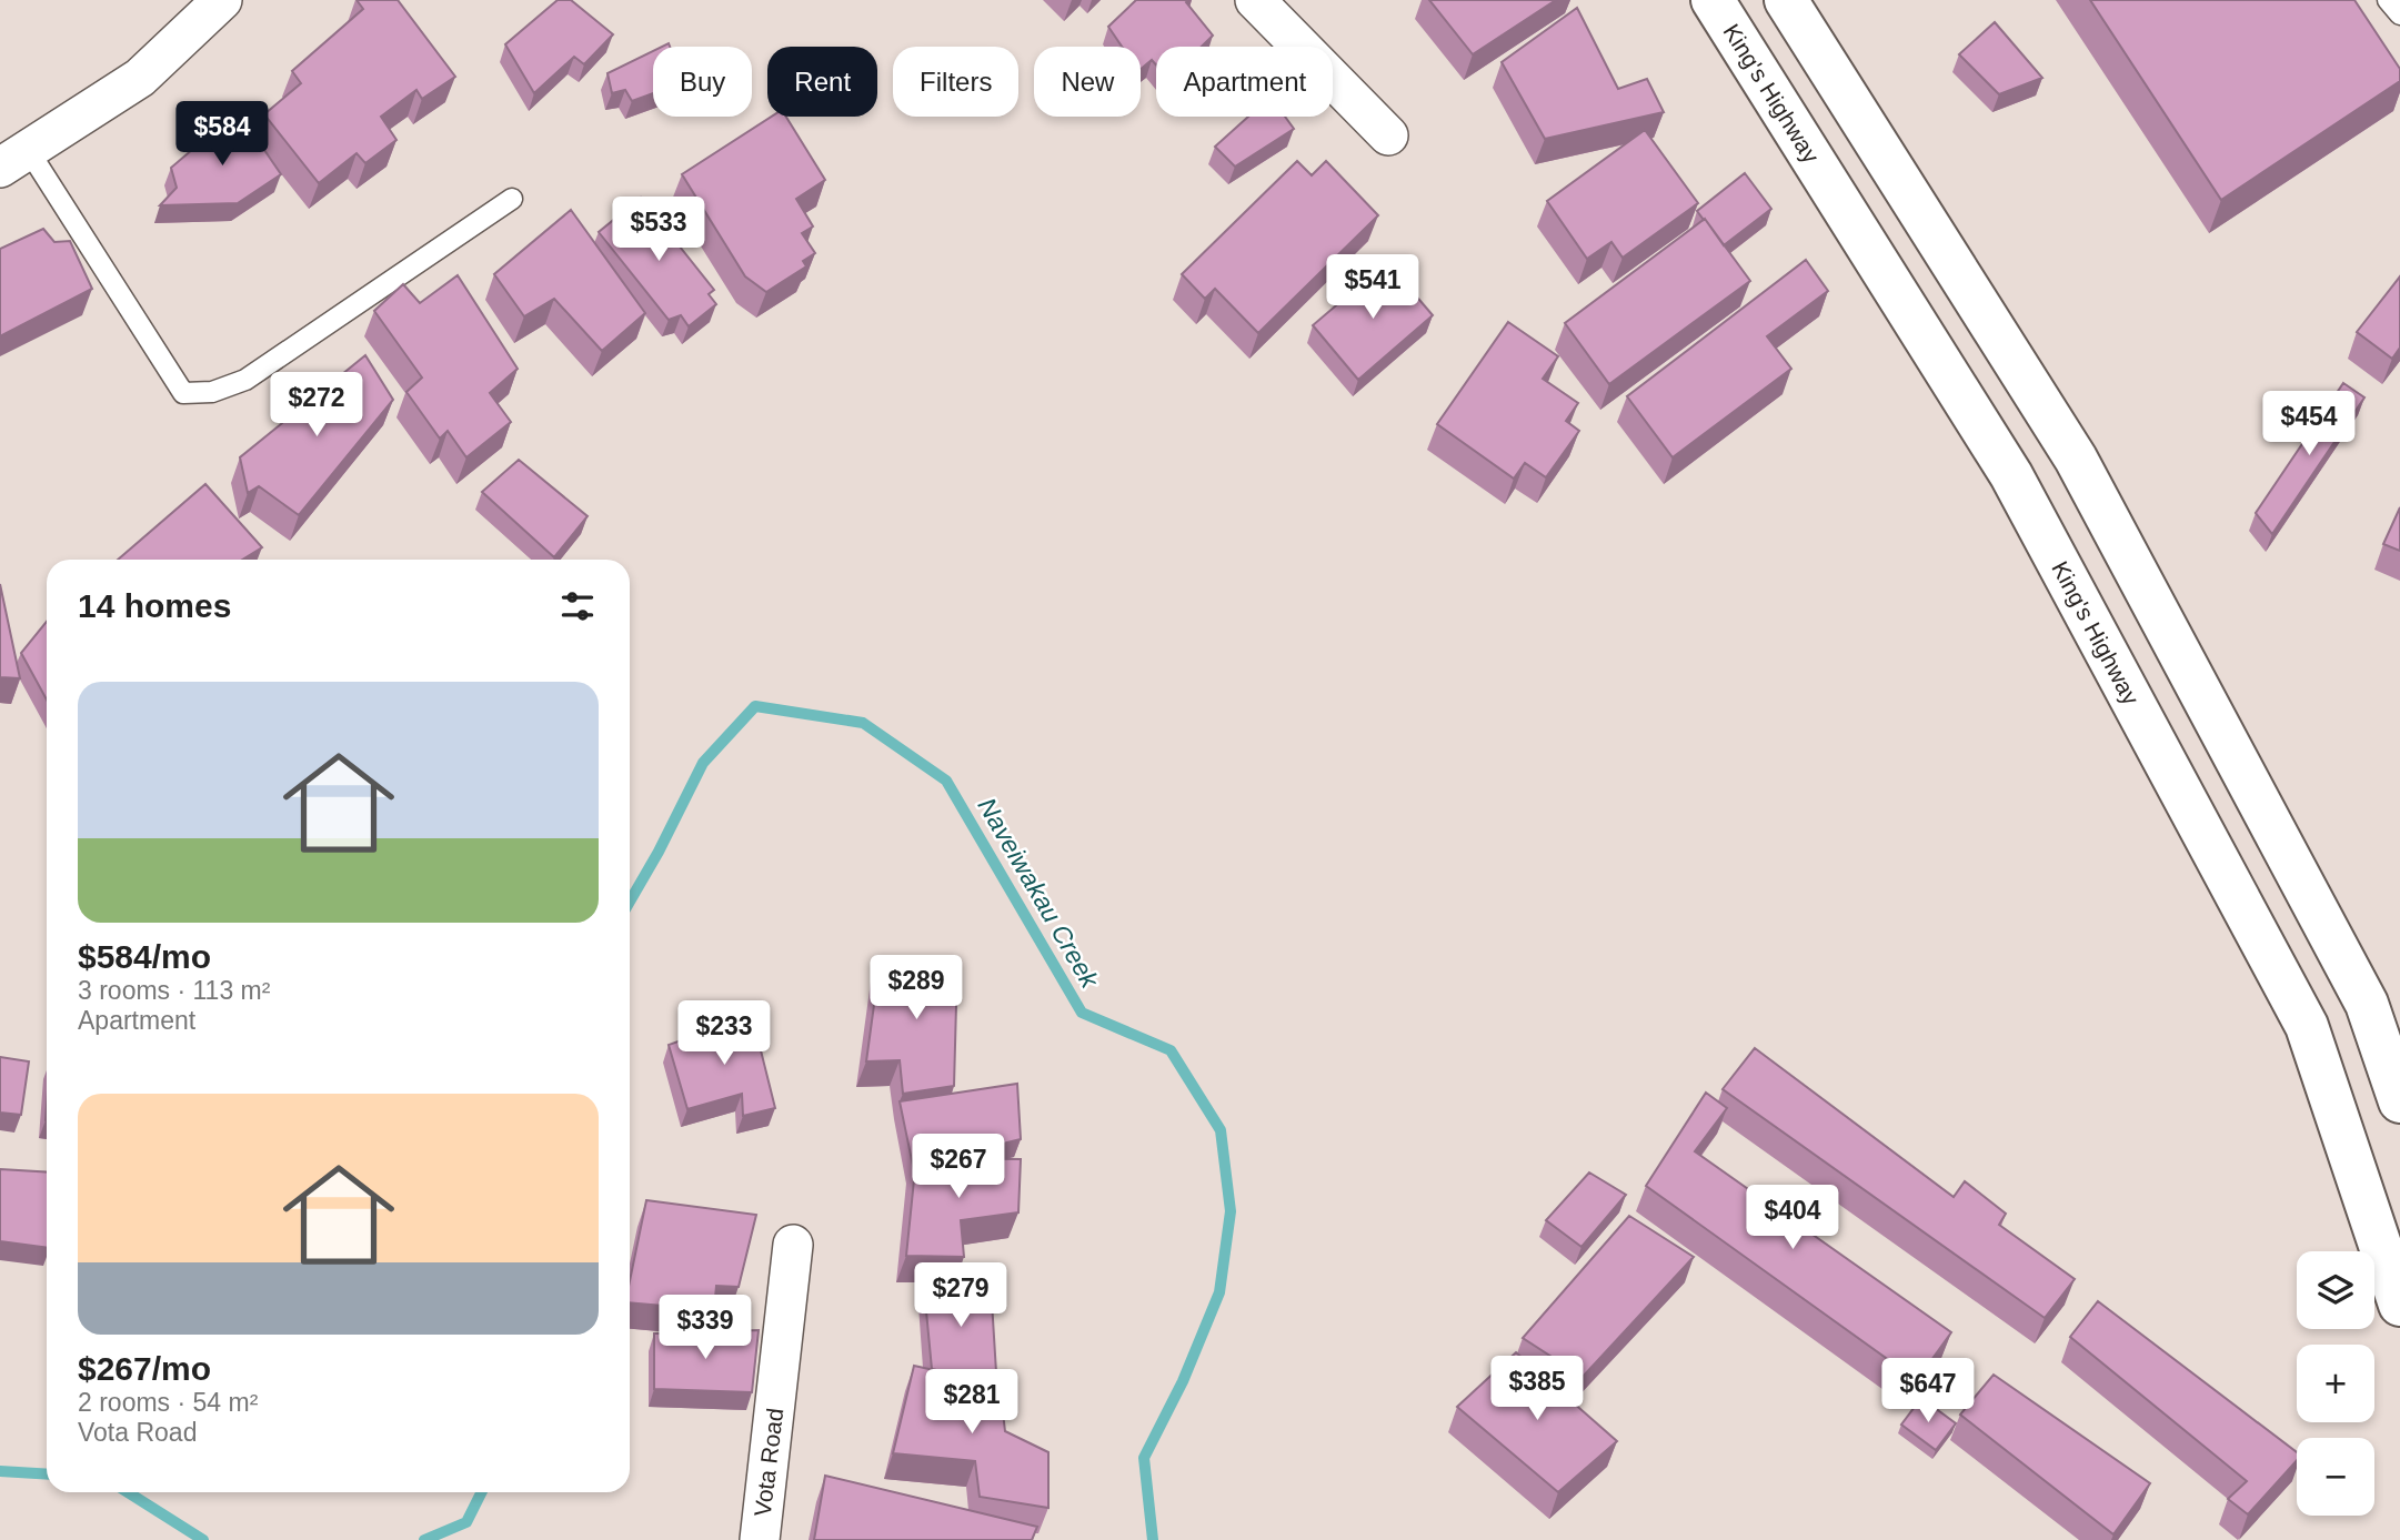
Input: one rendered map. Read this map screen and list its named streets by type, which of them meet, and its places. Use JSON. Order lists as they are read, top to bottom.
{
  "streets": {
    "highway": ["King's Highway"],
    "street": ["Vota Road"]
  },
  "water": ["Naveiwakau Creek"],
  "page": {
    "chip": [
      "Buy",
      "Rent",
      "Filters",
      "New",
      "Apartment"
    ],
    "price": [
      "$584",
      "$533",
      "$541",
      "$272",
      "$454",
      "$289",
      "$233",
      "$267",
      "$404",
      "$279",
      "$339",
      "$385",
      "$647",
      "$281"
    ],
    "heading": "14 homes",
    "list": [
      {
        "name": "$584/mo",
        "note": "3 rooms · 113 m² · Apartment"
      },
      {
        "name": "$267/mo",
        "note": "2 rooms · 54 m² · Vota Road"
      }
    ],
    "map_buttons": ["+", "−"]
  }
}
